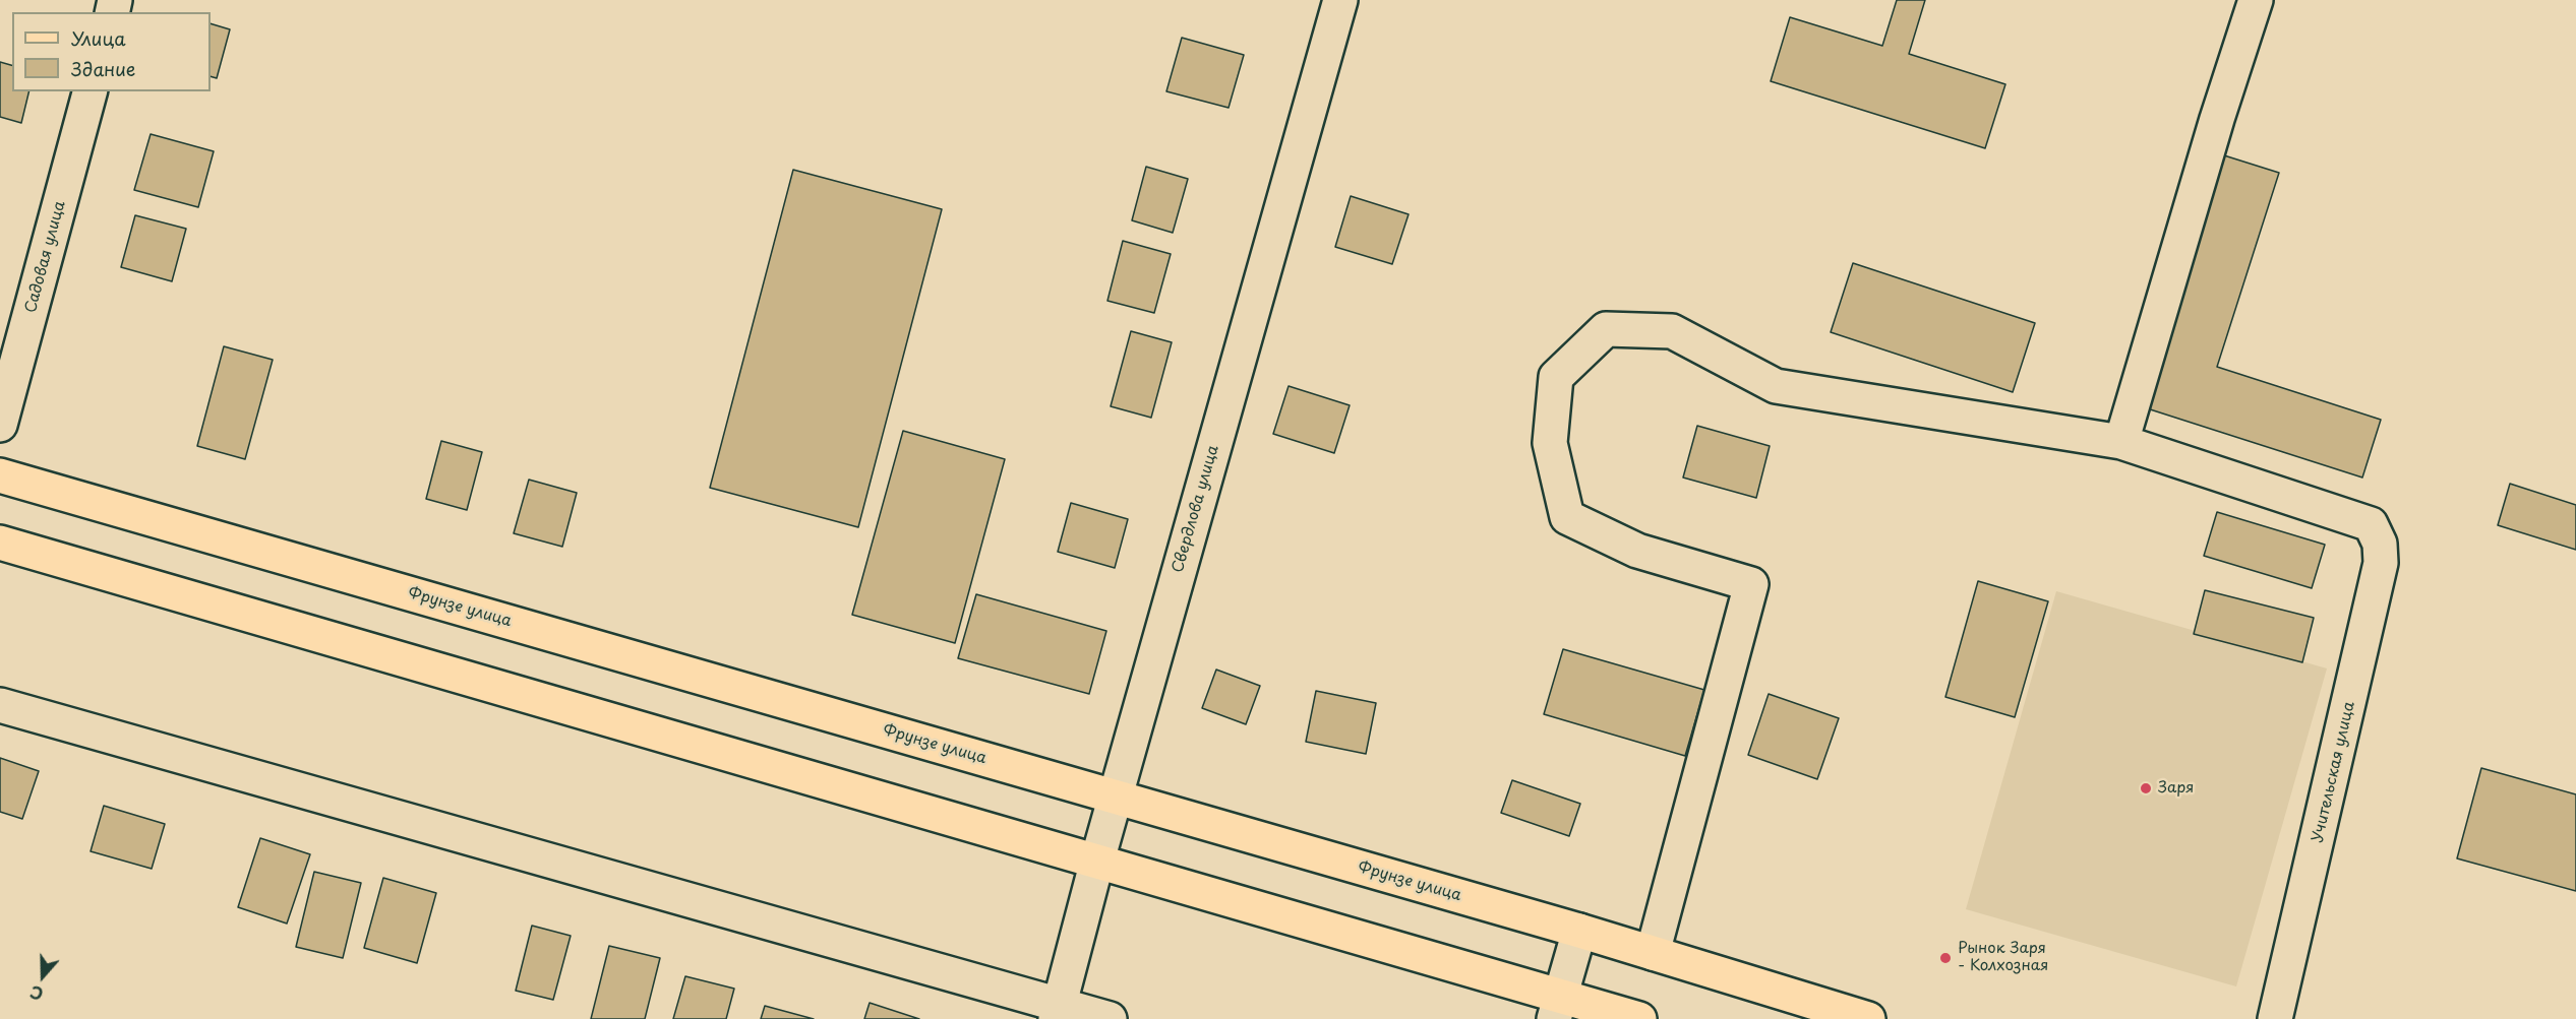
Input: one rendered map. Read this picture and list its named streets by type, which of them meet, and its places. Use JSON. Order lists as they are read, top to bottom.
{
  "streets": {
    "main road": ["Фрунзе улица"],
    "street": ["Садовая улица", "Свердлова улица", "Учительская улица"]
  },
  "crossings": [
    ["Свердлова улица", "Фрунзе улица"]
  ],
  "places": ["Заря", "Рынок Заря - Колхозная"],
  "legend": ["Улица", "Здание"],
  "north": "bottom"
}
